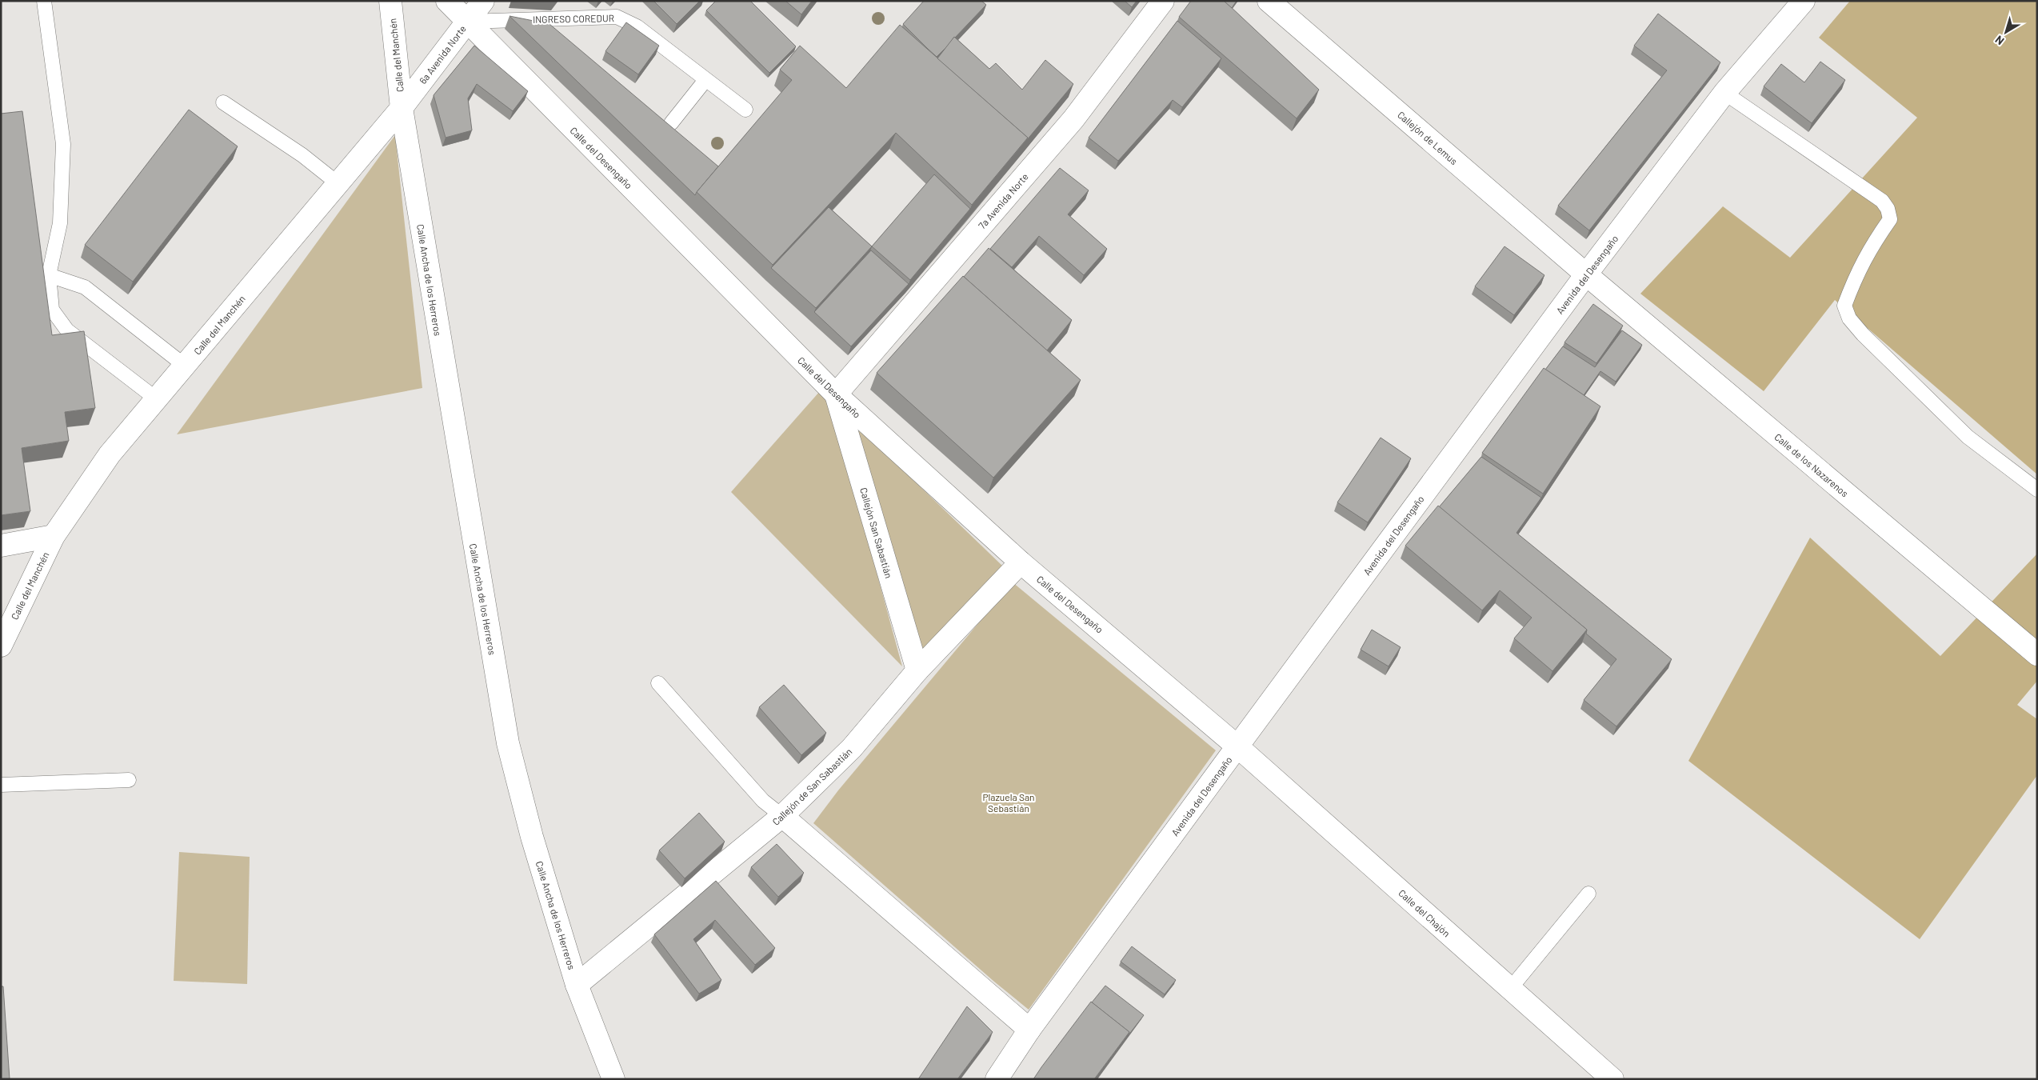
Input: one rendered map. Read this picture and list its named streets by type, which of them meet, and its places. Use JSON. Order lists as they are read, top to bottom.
{
  "streets": {
    "street": [
      "6a Avenida Norte",
      "Calle del Manchén",
      "Callejón de Lemus",
      "Calle del Desengaño",
      "7a Avenida Norte",
      "Avenida del Desengaño",
      "Calle Ancha de los Herreros",
      "Calle de los Nazarenos",
      "Callejón San Sabastián",
      "Callejón de San Sabastián",
      "Calle del Chajón"
    ],
    "lane": ["INGRESO COREDUR"]
  },
  "crossings": [
    ["INGRESO COREDUR", "6a Avenida Norte"],
    ["INGRESO COREDUR", "Calle del Desengaño"],
    ["6a Avenida Norte", "Calle del Manchén"],
    ["6a Avenida Norte", "Calle del Desengaño"],
    ["6a Avenida Norte", "Calle Ancha de los Herreros"],
    ["Calle del Manchén", "Calle Ancha de los Herreros"],
    ["Callejón de Lemus", "Avenida del Desengaño"],
    ["Callejón de Lemus", "Calle de los Nazarenos"],
    ["Calle del Desengaño", "7a Avenida Norte"],
    ["Calle del Desengaño", "Avenida del Desengaño"],
    ["Calle del Desengaño", "Callejón San Sabastián"],
    ["Calle del Desengaño", "Callejón de San Sabastián"],
    ["Calle del Desengaño", "Calle del Chajón"],
    ["7a Avenida Norte", "Callejón San Sabastián"],
    ["Avenida del Desengaño", "Calle de los Nazarenos"],
    ["Avenida del Desengaño", "Calle del Chajón"],
    ["Calle Ancha de los Herreros", "Callejón de San Sabastián"],
    ["Callejón San Sabastián", "Callejón de San Sabastián"]
  ],
  "parks": ["Plazuela San Sebastián"],
  "north": "bottom left"
}
